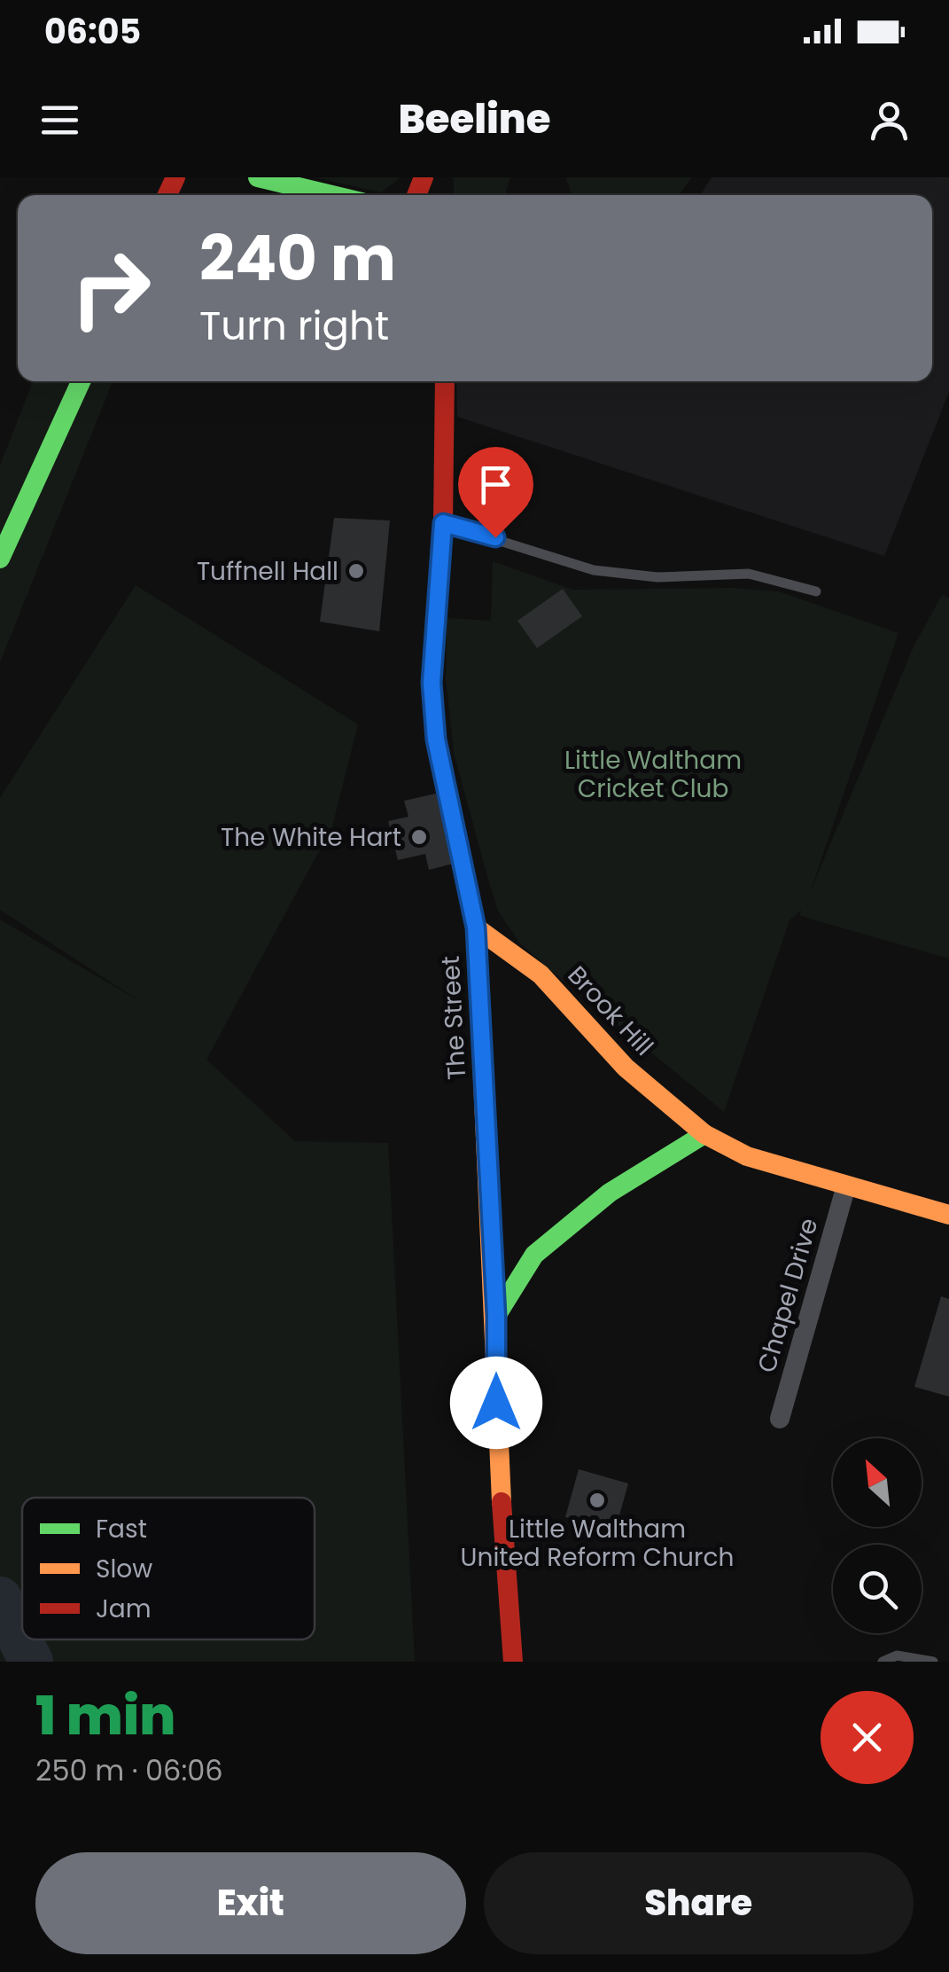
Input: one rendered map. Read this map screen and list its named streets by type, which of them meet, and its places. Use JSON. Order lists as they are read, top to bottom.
{
  "streets": {
    "street": ["Brook Hill", "The Street", "Chapel Drive"]
  },
  "crossings": [
    ["Brook Hill", "The Street"],
    ["Brook Hill", "Chapel Drive"]
  ],
  "parks": ["Little Waltham Cricket Club"],
  "places": ["Tuffnell Hall", "The White Hart", "Little Waltham United Reform Church"],
  "legend": ["Fast", "Slow", "Jam"],
  "north": "top left",
  "page": {
    "status": "06:05",
    "header": "Beeline",
    "turn": ["240 m", "Turn right"],
    "heading": ["1 min", "250 m · 06:06"],
    "buttons": ["Exit", "Share"]
  }
}
